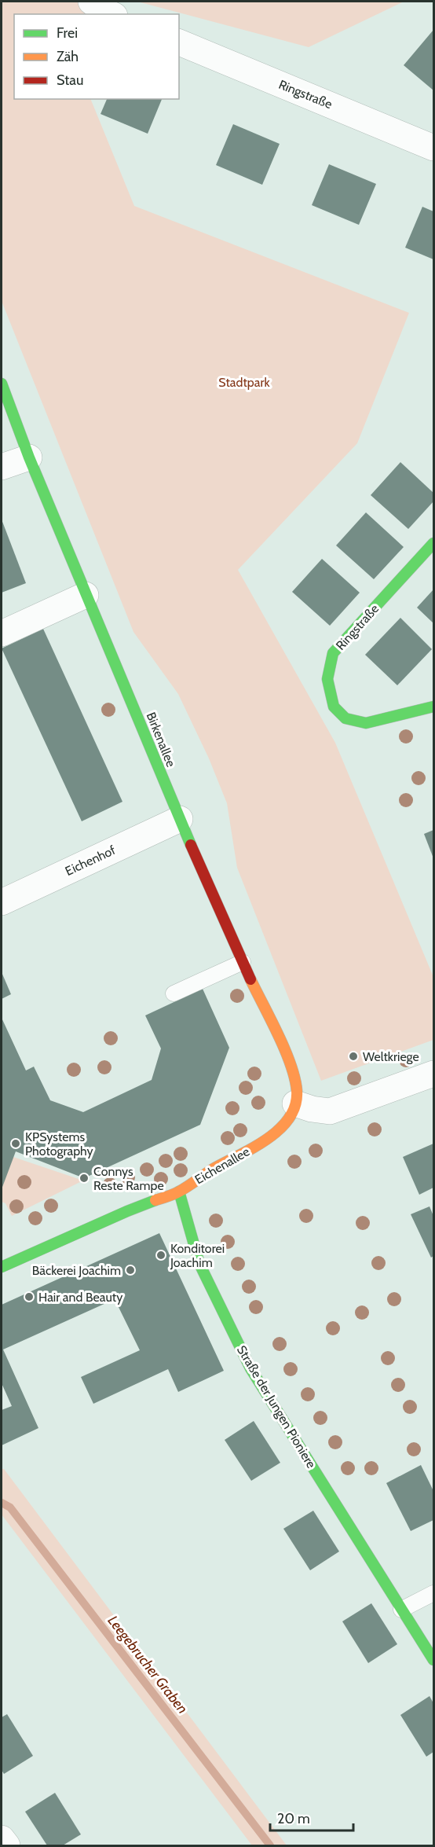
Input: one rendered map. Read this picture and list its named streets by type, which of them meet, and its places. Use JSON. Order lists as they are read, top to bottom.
{
  "streets": {
    "street": [
      "Ringstraße",
      "Birkenallee",
      "Eichenhof",
      "Eichenallee",
      "Straße der Jungen Pioniere"
    ]
  },
  "crossings": [
    ["Birkenallee", "Eichenhof"],
    ["Birkenallee", "Eichenallee"],
    ["Eichenallee", "Straße der Jungen Pioniere"]
  ],
  "water": ["Leegebrucher Graben"],
  "parks": ["Stadtpark"],
  "places": [
    "Weltkriege",
    "KPSystems Photography",
    "Connys Reste Rampe",
    "Konditorei Joachim",
    "Bäckerei Joachim",
    "Hair and Beauty"
  ],
  "legend": ["Frei", "Zäh", "Stau"],
  "scale_bar": "20 m"
}
